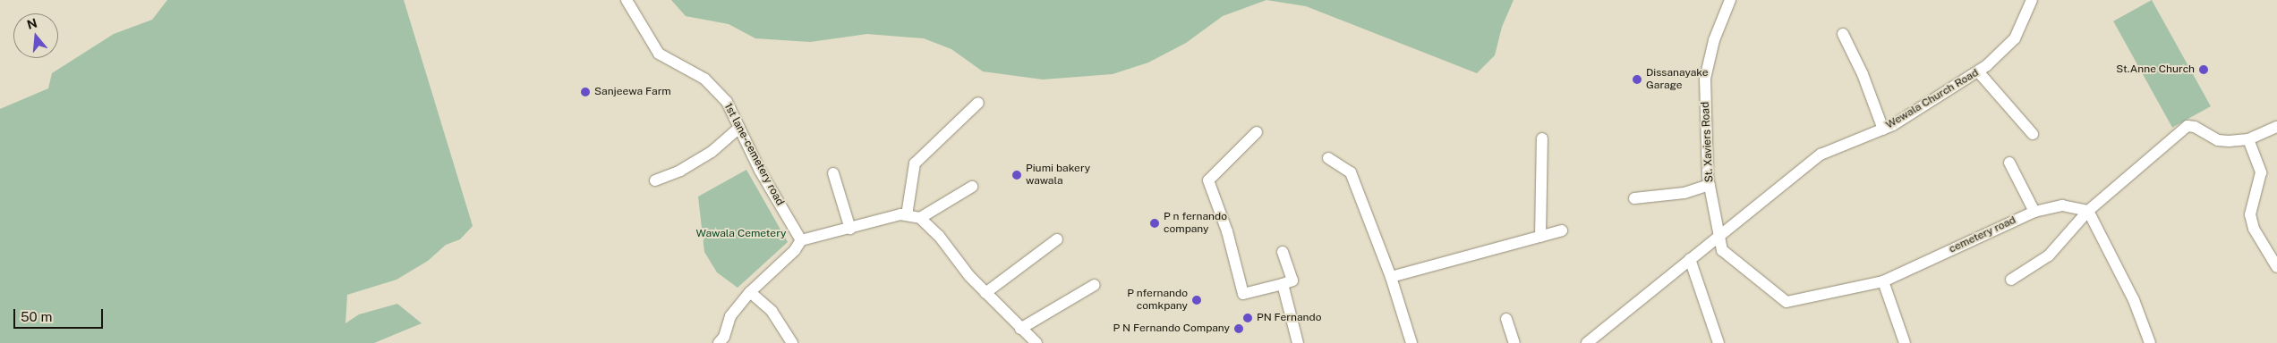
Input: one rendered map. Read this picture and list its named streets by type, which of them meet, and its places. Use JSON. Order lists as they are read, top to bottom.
{
  "streets": {
    "street": [
      "Wewala Church Road",
      "St. Xaviers Road",
      "1st lane-cemetery road",
      "cemetery road"
    ]
  },
  "crossings": [
    ["Wewala Church Road", "St. Xaviers Road"],
    ["Wewala Church Road", "cemetery road"],
    ["St. Xaviers Road", "cemetery road"]
  ],
  "parks": ["Wawala Cemetery"],
  "places": [
    "St.Anne Church",
    "Dissanayake Garage",
    "Sanjeewa Farm",
    "Piumi bakery wawala",
    "P n fernando company",
    "P nfernando comkpany",
    "PN Fernando",
    "P N Fernando Company"
  ],
  "scale_bar": "50 m",
  "north": "top"
}
